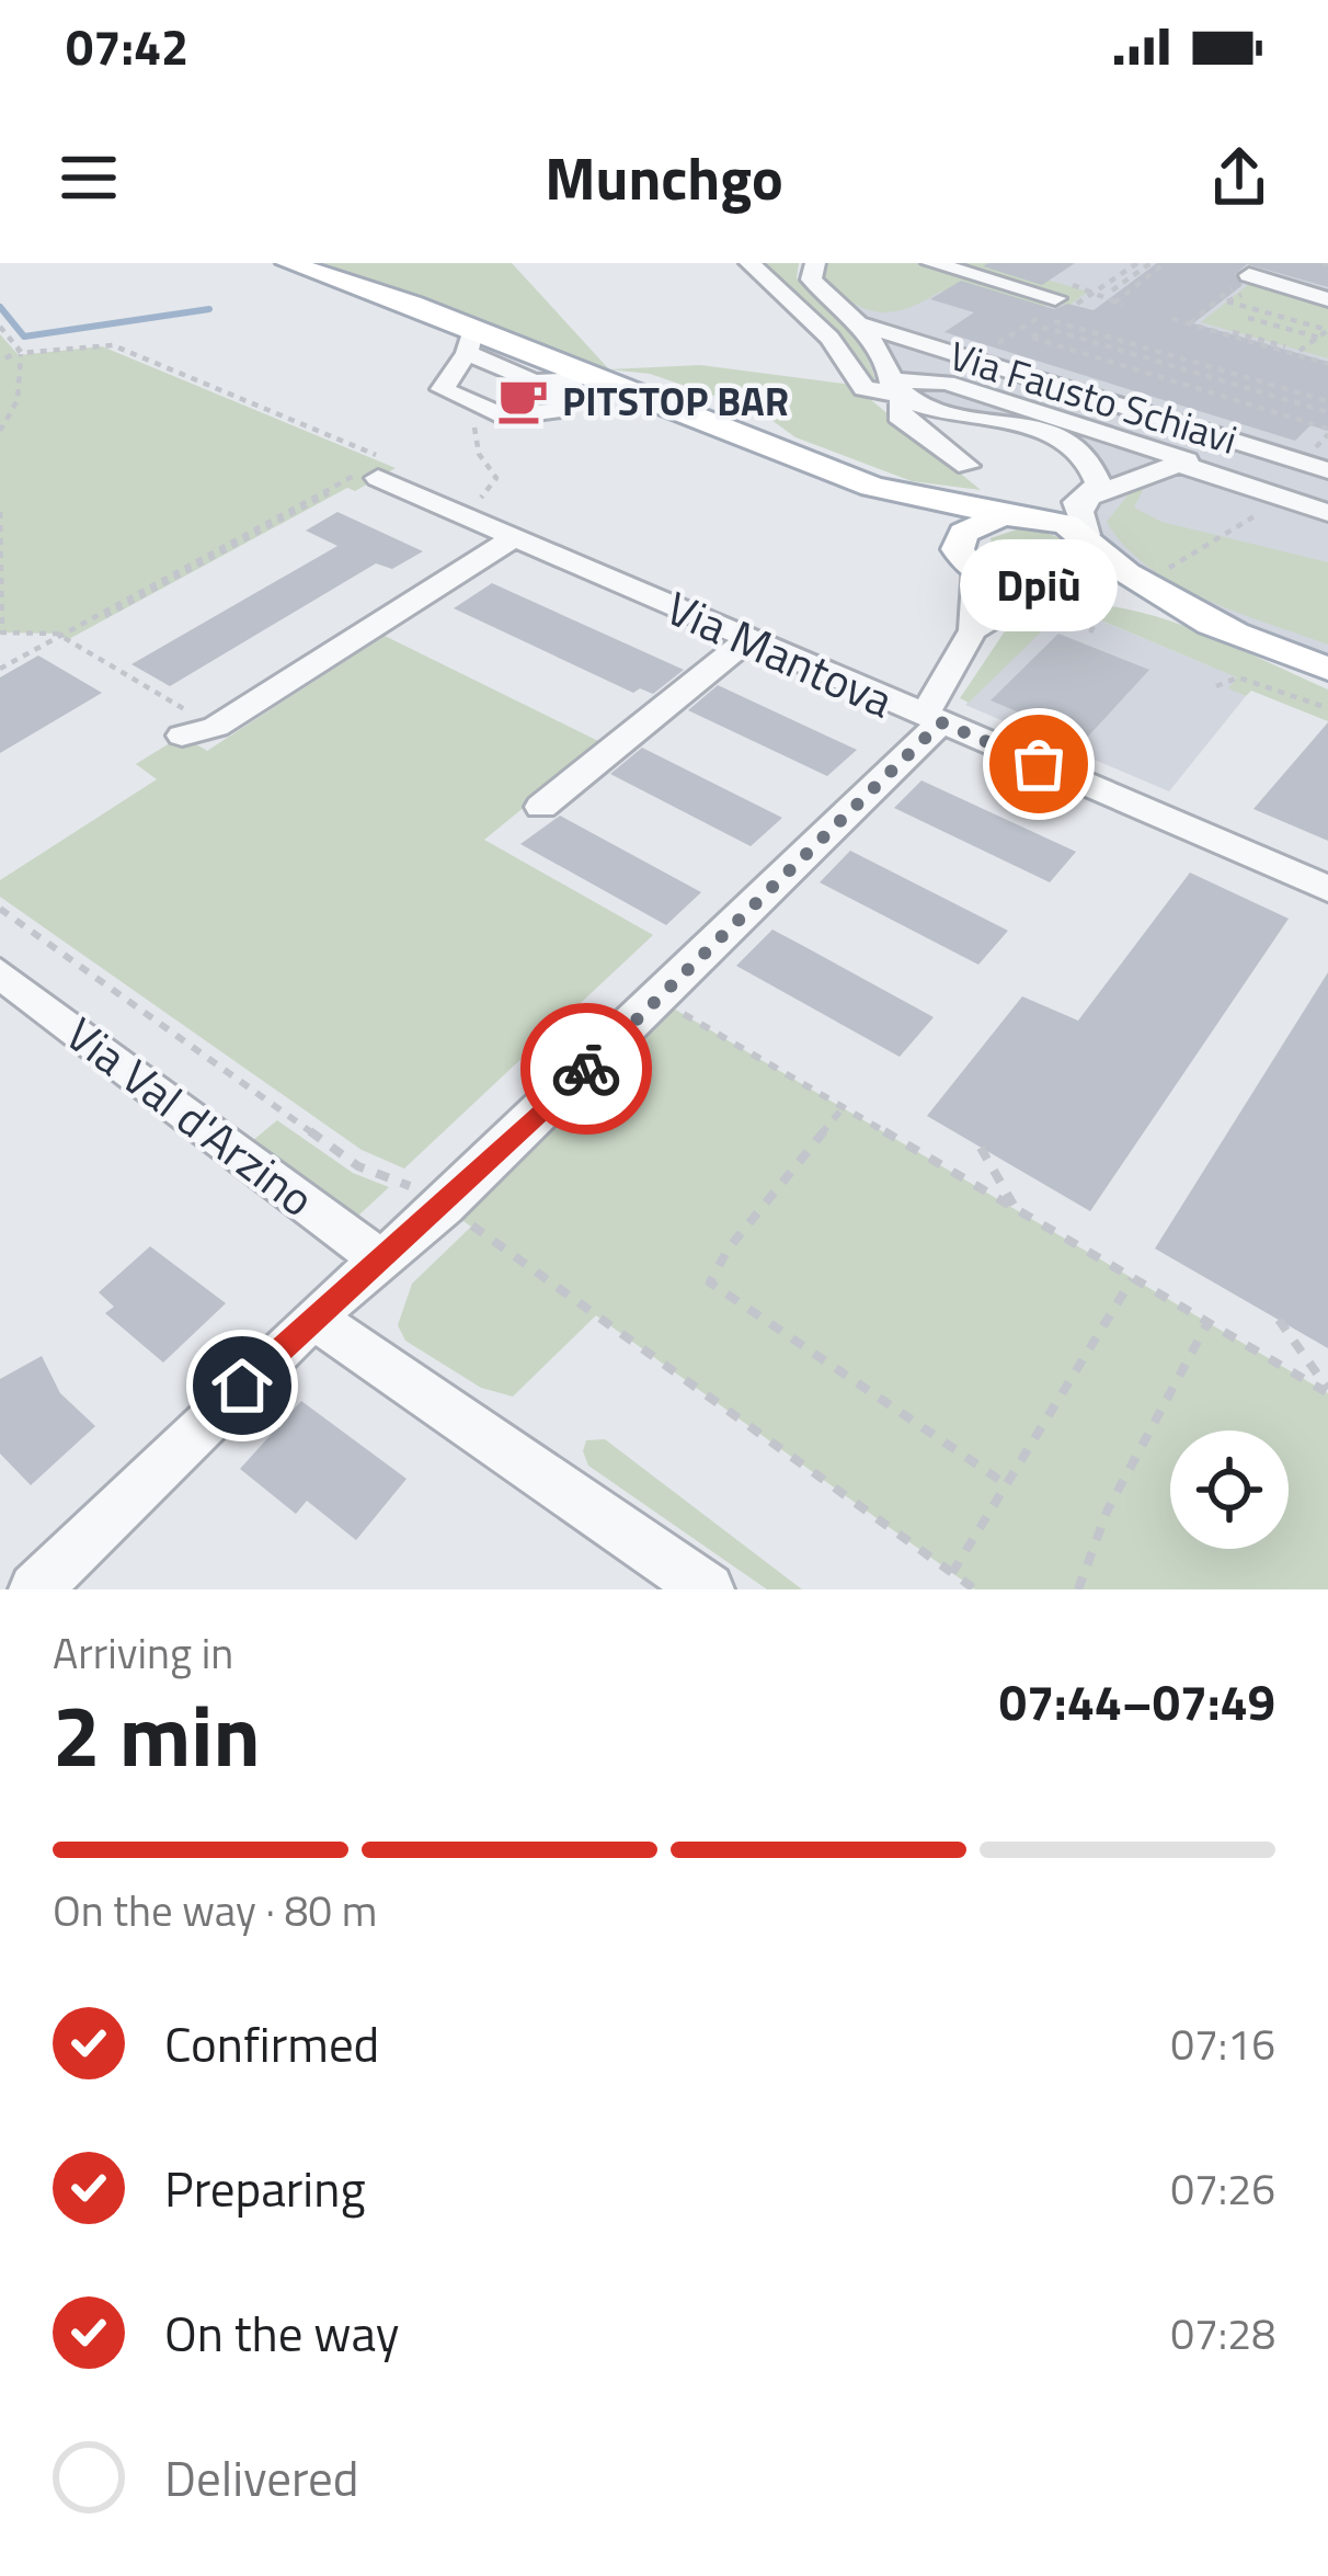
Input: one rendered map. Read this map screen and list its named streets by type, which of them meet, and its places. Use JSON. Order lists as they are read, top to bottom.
{
  "streets": {
    "street": ["Via Fausto Schiavi", "Via Mantova", "Via Val d'Arzino"]
  },
  "places": {
    "cafe": ["PITSTOP BAR"],
    "other": ["Dpiù"]
  },
  "page": {
    "status": "07:42",
    "header": "Munchgo",
    "bubble": "Dpiù",
    "heading": ["2 min", "Arriving in", "07:44–07:49"],
    "bar": "On the way · 80 m",
    "list": [
      ["Confirmed", "07:16"],
      ["Preparing", "07:26"],
      ["On the way", "07:28"],
      "Delivered"
    ]
  }
}
